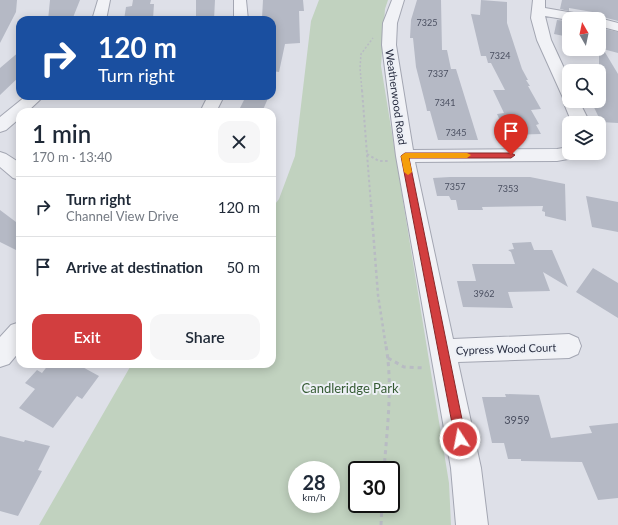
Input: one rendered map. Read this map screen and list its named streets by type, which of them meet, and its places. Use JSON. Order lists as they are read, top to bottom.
{
  "streets": {
    "street": ["Weatherwood Road", "Cypress Wood Court"]
  },
  "crossings": [
    ["Weatherwood Road", "Cypress Wood Court"]
  ],
  "parks": ["Candleridge Park"],
  "house_numbers": [
    "7325",
    "7324",
    "7337",
    "7341",
    "7345",
    "7357",
    "7353",
    "3962",
    "3959"
  ],
  "north": "top",
  "page": {
    "turn": ["120 m", "Turn right"],
    "heading": ["1 min", "170 m · 13:40"],
    "list": [
      {
        "name": "Turn right",
        "note": "Channel View Drive",
        "value": "120 m"
      },
      {
        "name": "Arrive at destination",
        "value": "50 m"
      }
    ],
    "buttons": ["Exit", "Share"],
    "speed": "28 km/h",
    "limit": "30"
  }
}
